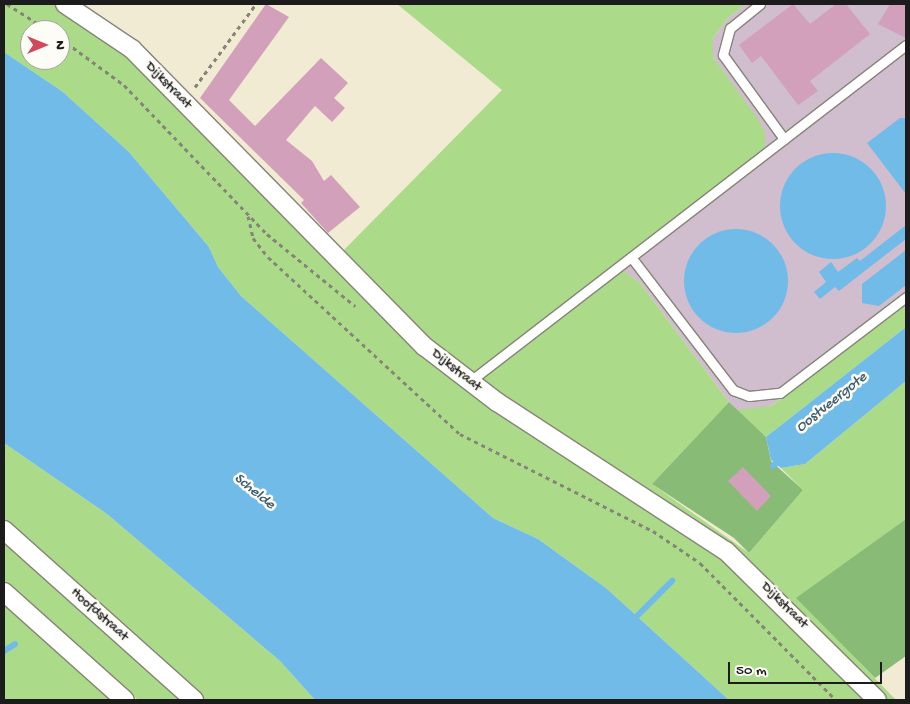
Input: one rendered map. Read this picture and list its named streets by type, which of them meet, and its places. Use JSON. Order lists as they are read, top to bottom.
{
  "streets": {
    "street": ["Dijkstraat", "Hoofdstraat"]
  },
  "water": ["Oostveergote", "Schelde"],
  "scale_bar": "50 m",
  "north": "right"
}
